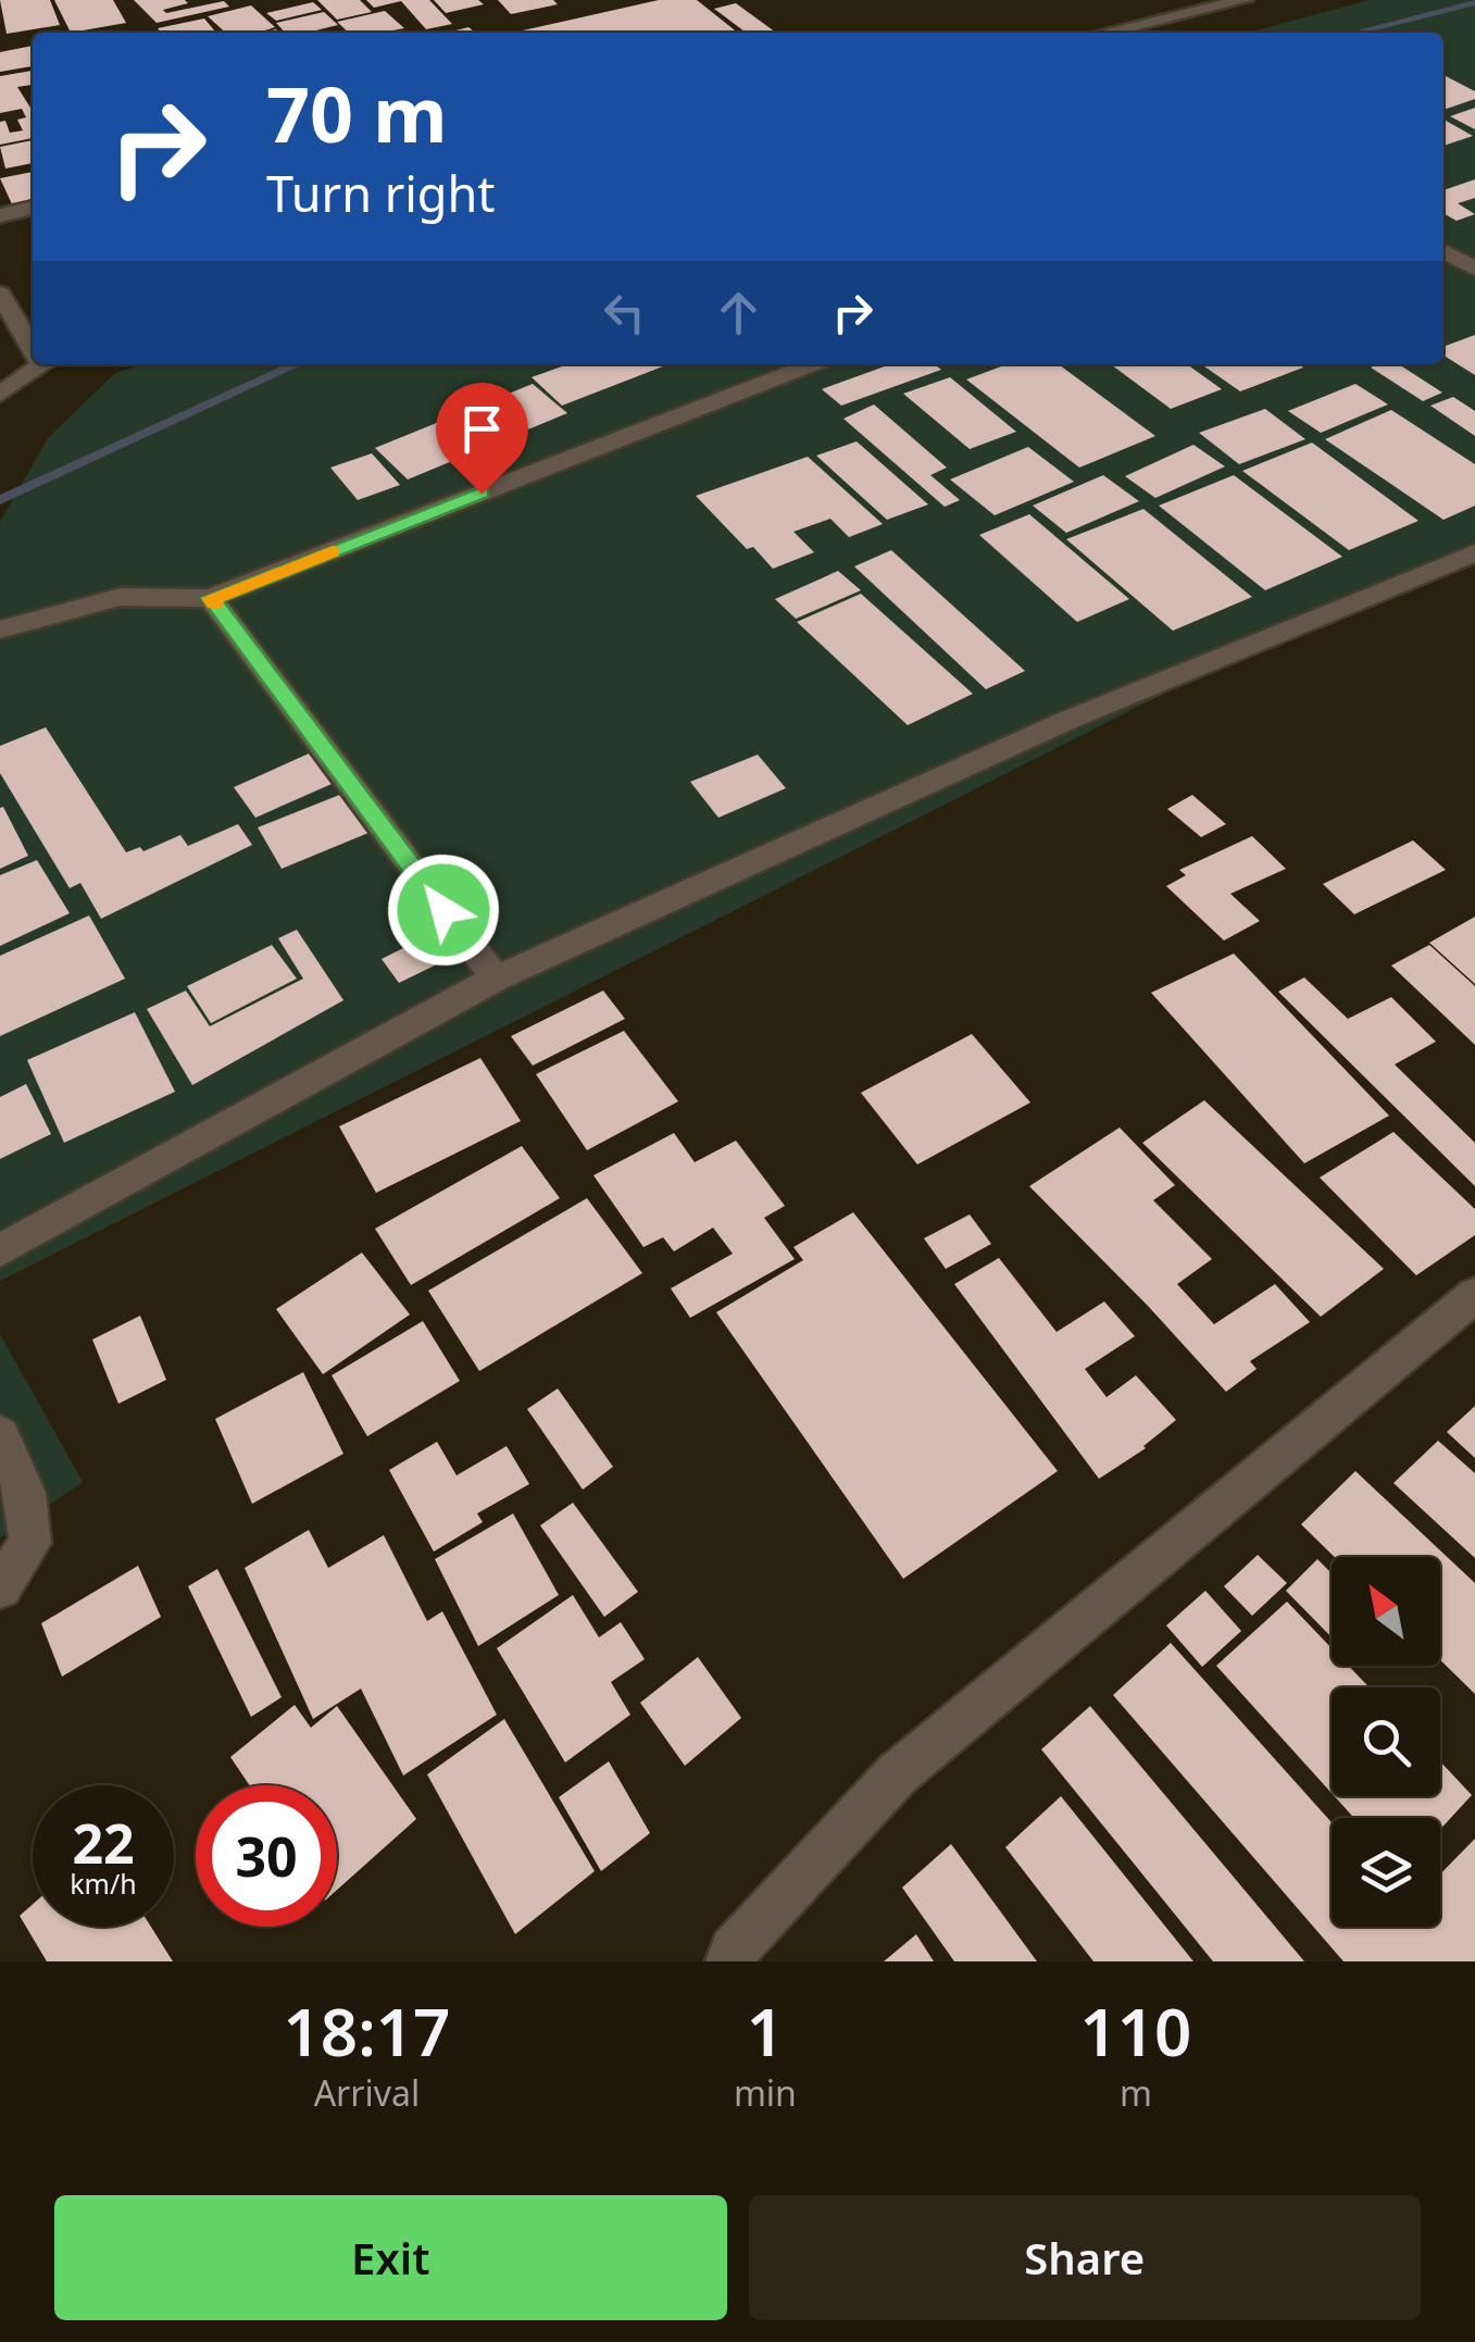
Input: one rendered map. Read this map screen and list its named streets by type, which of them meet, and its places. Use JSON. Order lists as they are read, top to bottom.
{
  "north": "top left",
  "page": {
    "turn": ["70 m", "Turn right"],
    "speed": "22 km/h",
    "limit": "30",
    "eta": [
      "18:17",
      "Arrival",
      "1",
      "min",
      "110",
      "m"
    ],
    "buttons": ["Exit", "Share"]
  }
}
